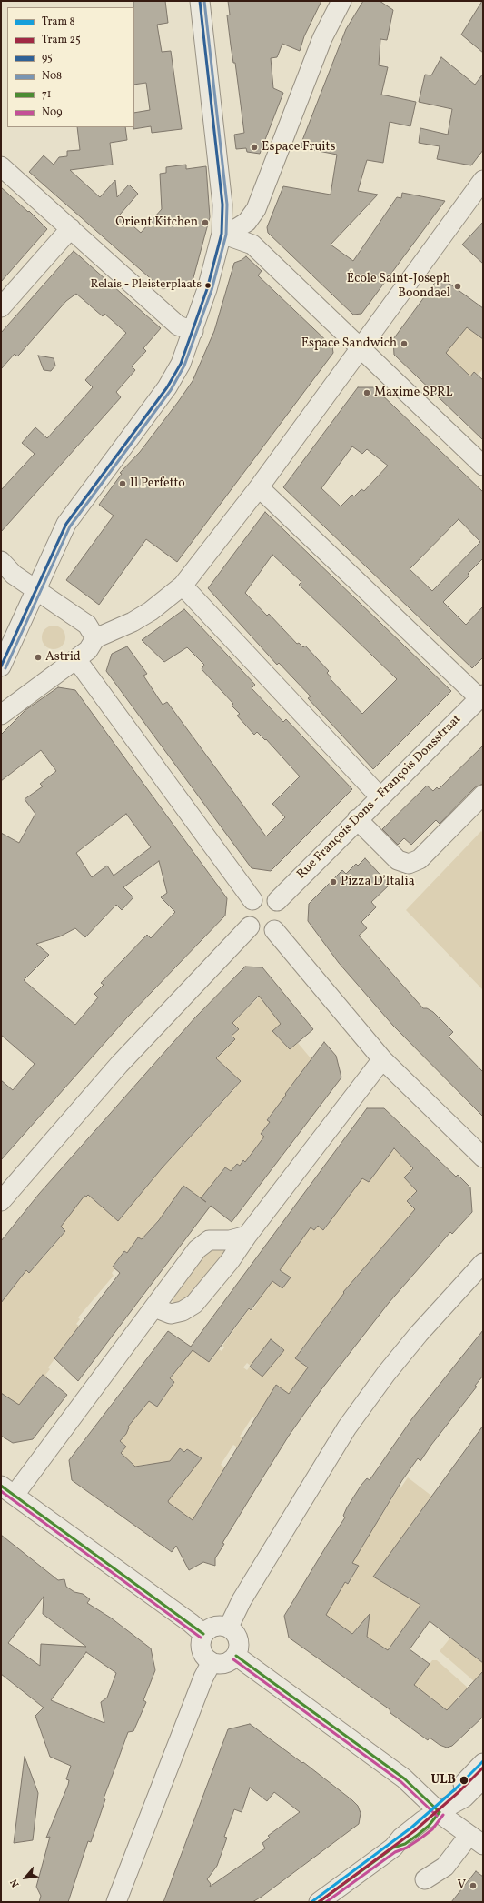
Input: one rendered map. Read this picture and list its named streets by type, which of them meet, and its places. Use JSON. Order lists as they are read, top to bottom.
{
  "streets": {
    "street": ["Rue François Dons - François Donsstraat"]
  },
  "places": [
    "Espace Fruits",
    "Orient Kitchen",
    "Relais - Pleisterplaats",
    "École Saint-Joseph Boondael",
    "Espace Sandwich",
    "Maxime SPRL",
    "Il Perfetto",
    "Astrid",
    "Pizza D’Italia",
    "ULB",
    "V"
  ],
  "lines": [
    "transit line 95",
    "transit line N08",
    "transit line 71",
    "transit line N09",
    "tram line 8",
    "tram line 25"
  ],
  "legend": [
    "Tram 8",
    "Tram 25",
    "95",
    "N08",
    "71",
    "N09"
  ],
  "north": "bottom left"
}
